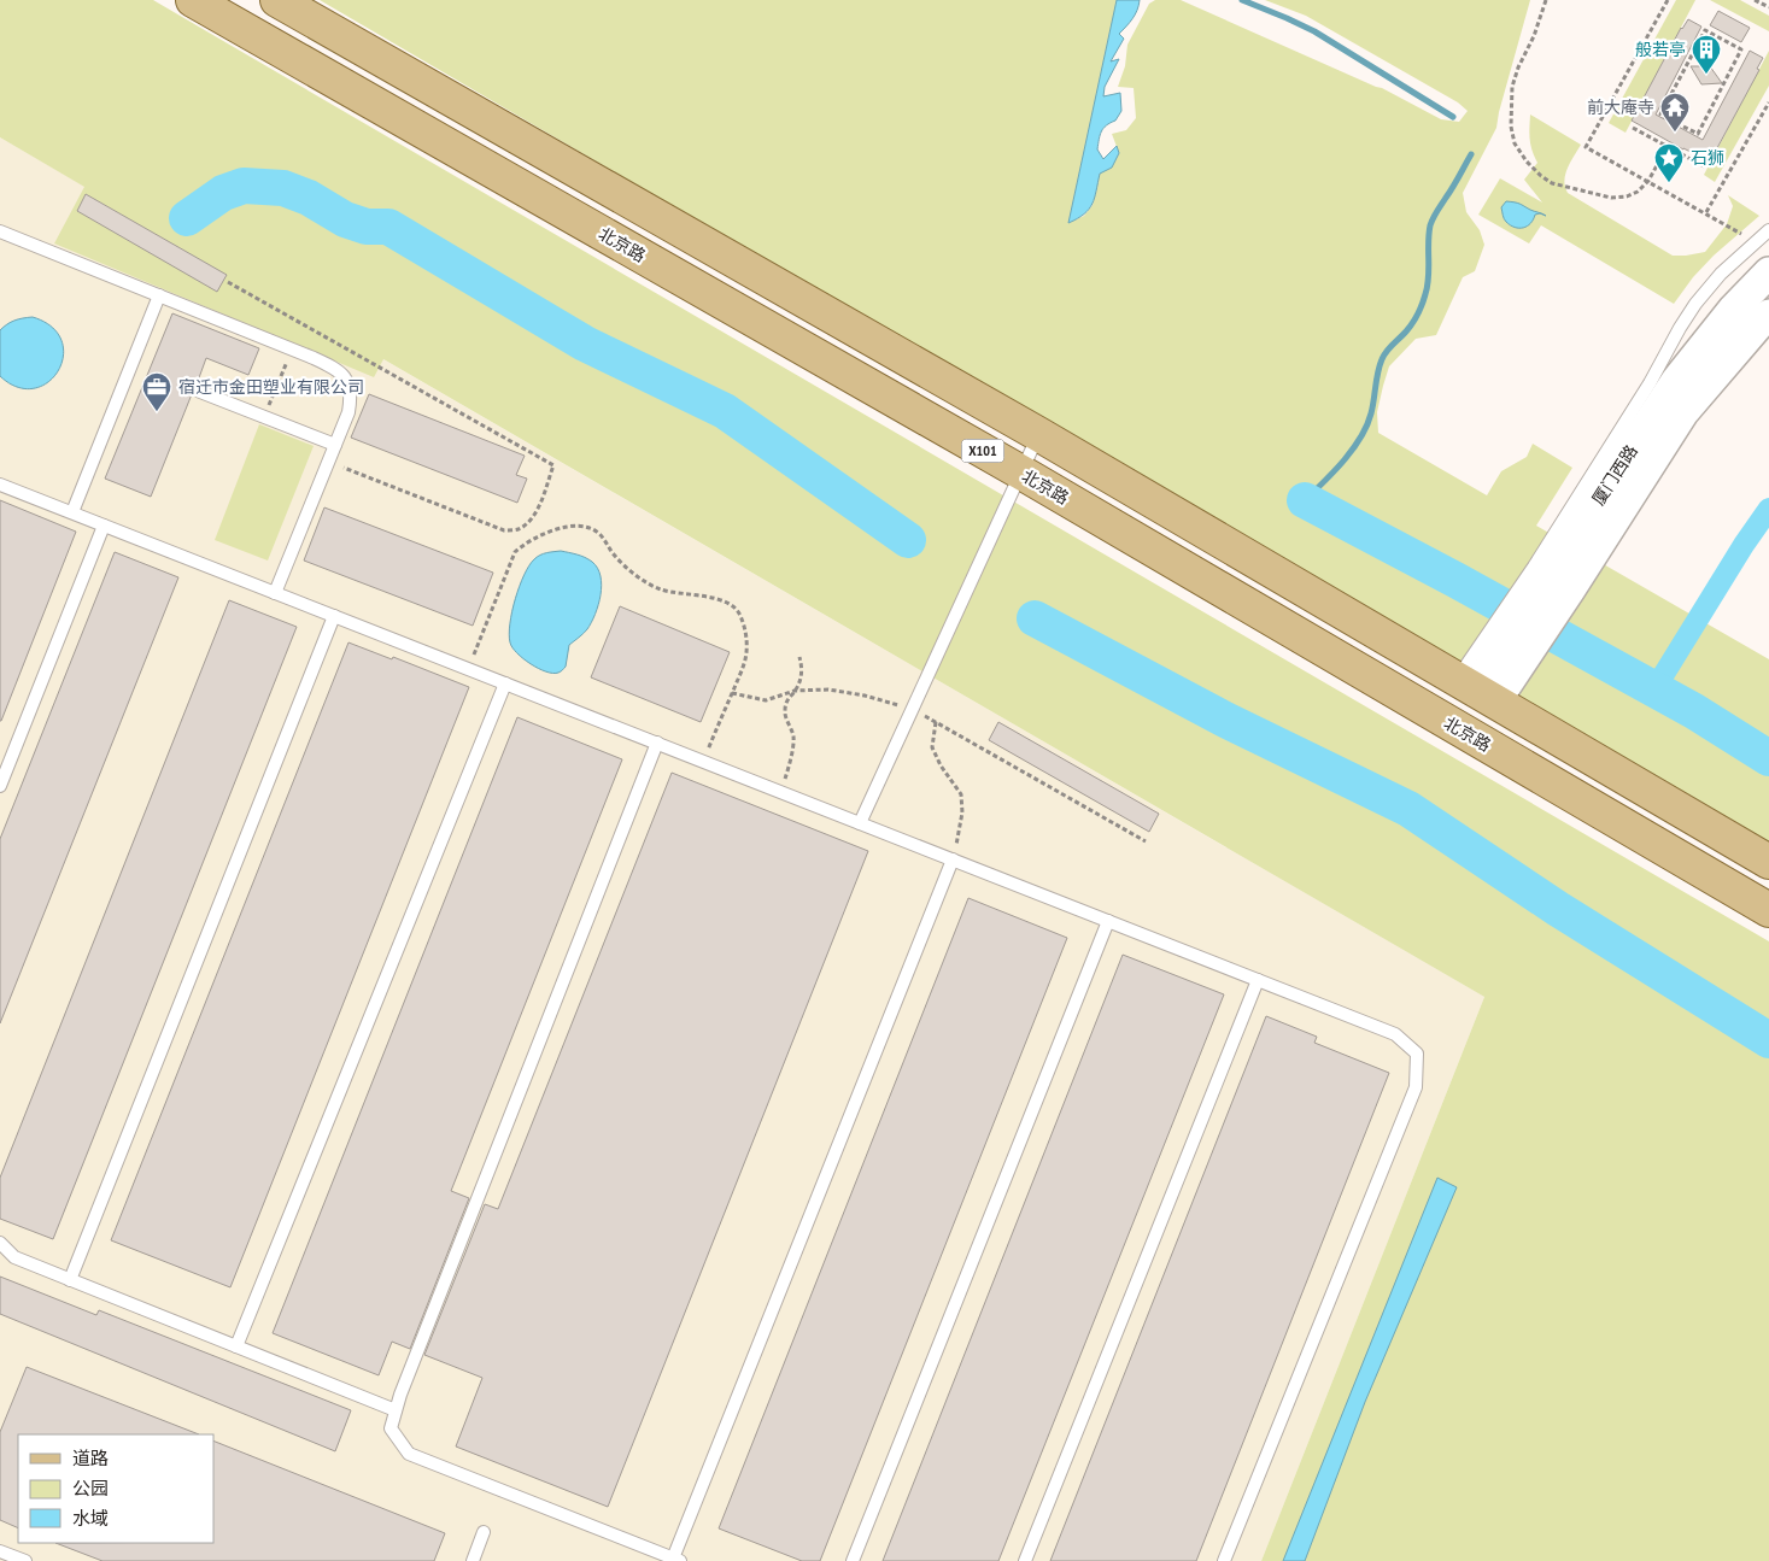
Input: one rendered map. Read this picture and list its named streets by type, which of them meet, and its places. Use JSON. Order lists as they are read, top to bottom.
{
  "streets": {
    "main road": ["北京路", "X101"],
    "street": ["厦门西路"]
  },
  "crossings": [
    ["X101", "厦门西路"]
  ],
  "places": {
    "building": ["般若亭"],
    "temple": ["前大庵寺"],
    "place": ["石狮"],
    "office": ["宿迁市金田塑业有限公司"]
  },
  "legend": ["道路", "公园", "水域"]
}
